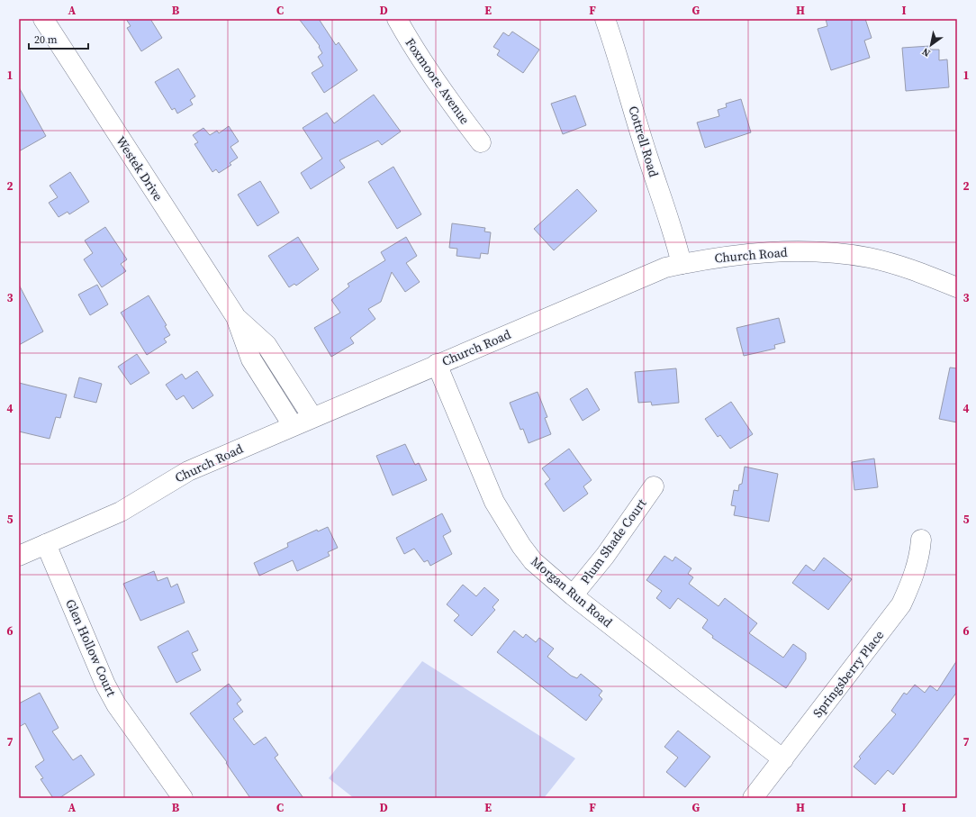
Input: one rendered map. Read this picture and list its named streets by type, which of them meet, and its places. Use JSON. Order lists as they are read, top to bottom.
{
  "streets": {
    "street": [
      "Foxmoore Avenue",
      "Cottrell Road",
      "Westek Drive",
      "Church Road",
      "Plum Shade Court",
      "Morgan Run Road",
      "Glen Hollow Court",
      "Springsberry Place"
    ]
  },
  "crossings": [
    ["Cottrell Road", "Church Road"],
    ["Westek Drive", "Church Road"],
    ["Church Road", "Morgan Run Road"],
    ["Church Road", "Glen Hollow Court"],
    ["Plum Shade Court", "Morgan Run Road"],
    ["Morgan Run Road", "Springsberry Place"]
  ],
  "scale_bar": "20 m",
  "north": "bottom left",
  "grid": {
    "columns": [
      "A",
      "B",
      "C",
      "D",
      "E",
      "F",
      "G",
      "H",
      "I"
    ],
    "rows": [
      "1",
      "2",
      "3",
      "4",
      "5",
      "6",
      "7"
    ]
  }
}
